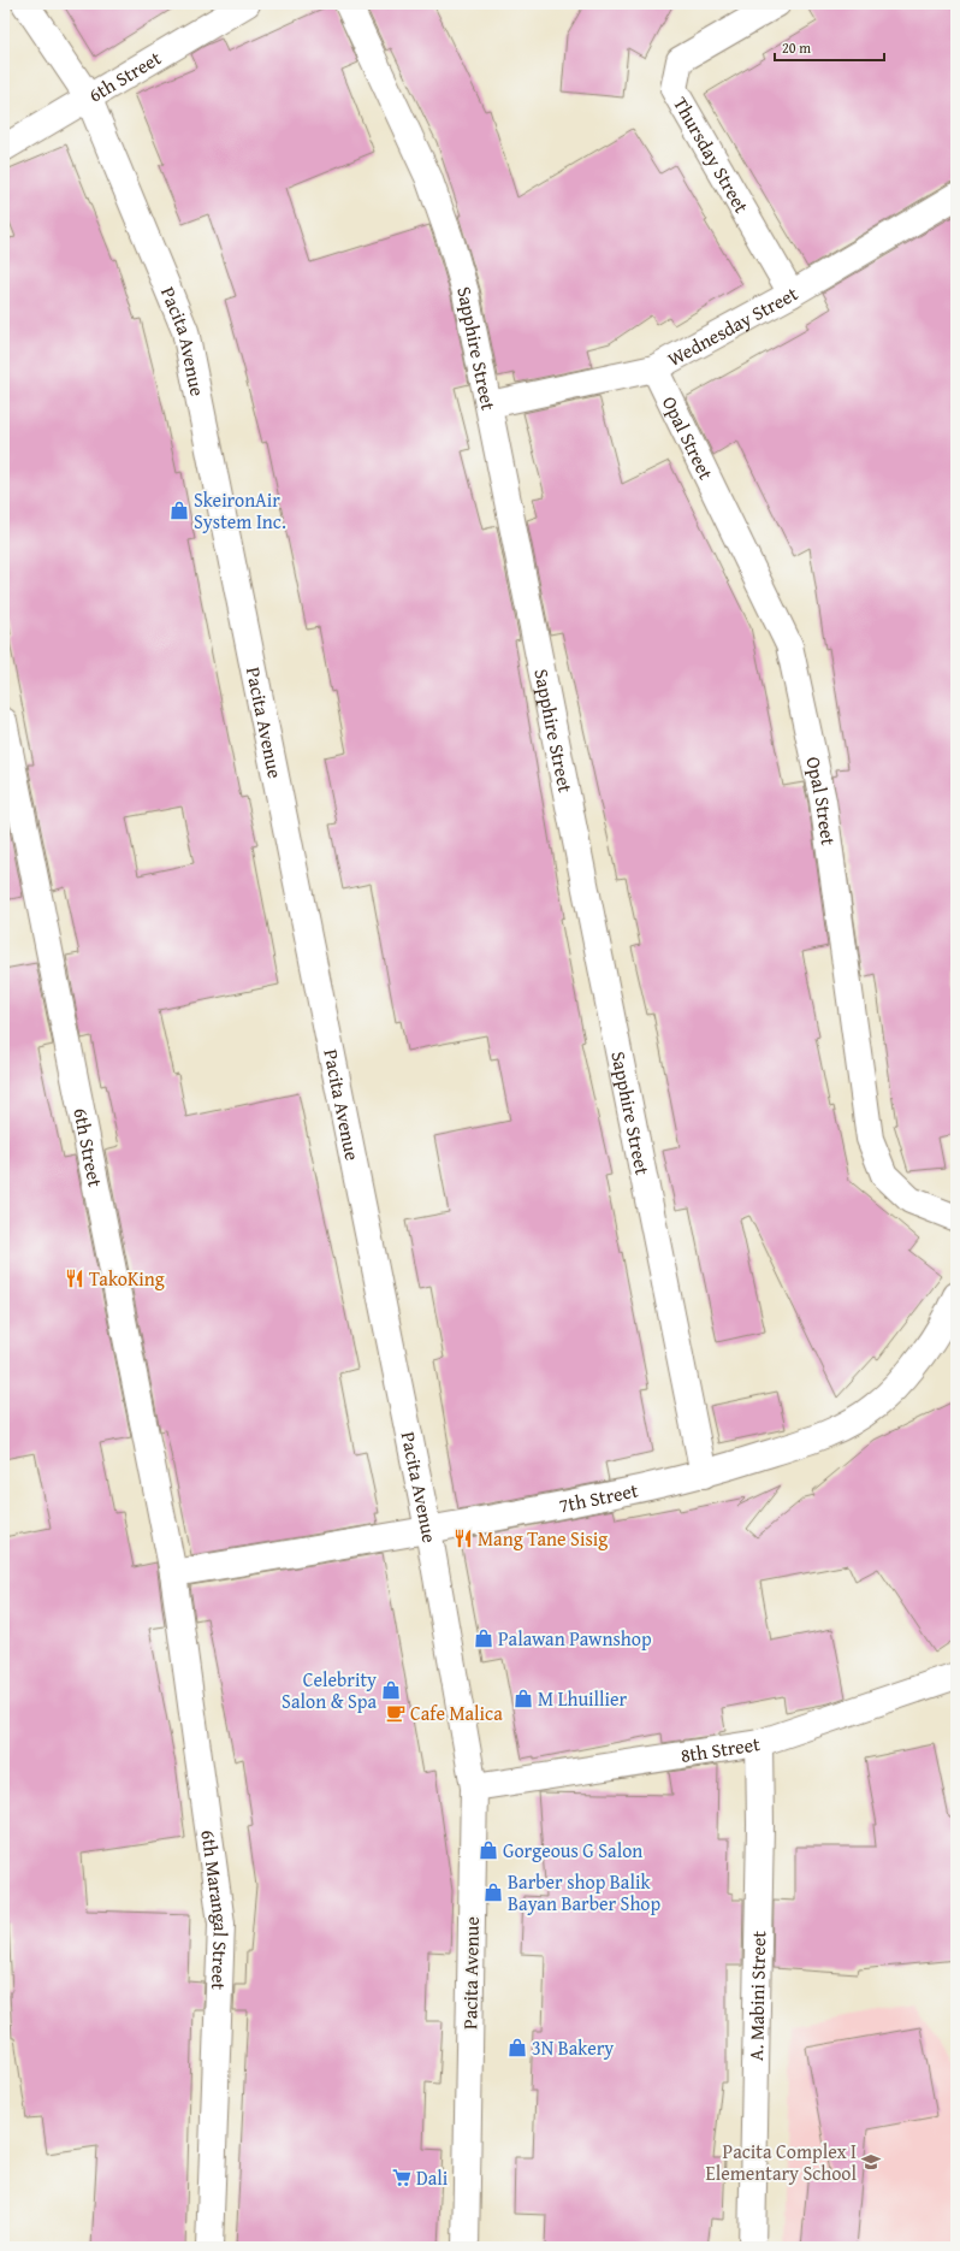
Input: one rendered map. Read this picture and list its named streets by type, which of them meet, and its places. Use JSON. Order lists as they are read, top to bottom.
{
  "streets": {
    "street": [
      "6th Street",
      "Thursday Street",
      "Wednesday Street",
      "Pacita Avenue",
      "Sapphire Street",
      "Opal Street",
      "7th Street",
      "8th Street",
      "6th Marangal Street",
      "A. Mabini Street"
    ]
  },
  "crossings": [
    ["6th Street", "Pacita Avenue"],
    ["6th Street", "7th Street"],
    ["6th Street", "6th Marangal Street"],
    ["Thursday Street", "Wednesday Street"],
    ["Wednesday Street", "Sapphire Street"],
    ["Wednesday Street", "Opal Street"],
    ["Pacita Avenue", "7th Street"],
    ["Pacita Avenue", "8th Street"],
    ["Sapphire Street", "7th Street"],
    ["7th Street", "6th Marangal Street"],
    ["8th Street", "A. Mabini Street"]
  ],
  "places": {
    "shop": [
      "SkeironAir System Inc.",
      "Palawan Pawnshop",
      "Celebrity Salon & Spa",
      "M Lhuillier",
      "Gorgeous G Salon",
      "Barber shop Balik Bayan Barber Shop",
      "3N Bakery"
    ],
    "restaurant": ["TakoKing", "Mang Tane Sisig"],
    "cafe": ["Cafe Malica"],
    "school or university": ["Pacita Complex Ⅰ Elementary School"],
    "supermarket": ["Dali"]
  },
  "scale_bar": "20 m"
}
